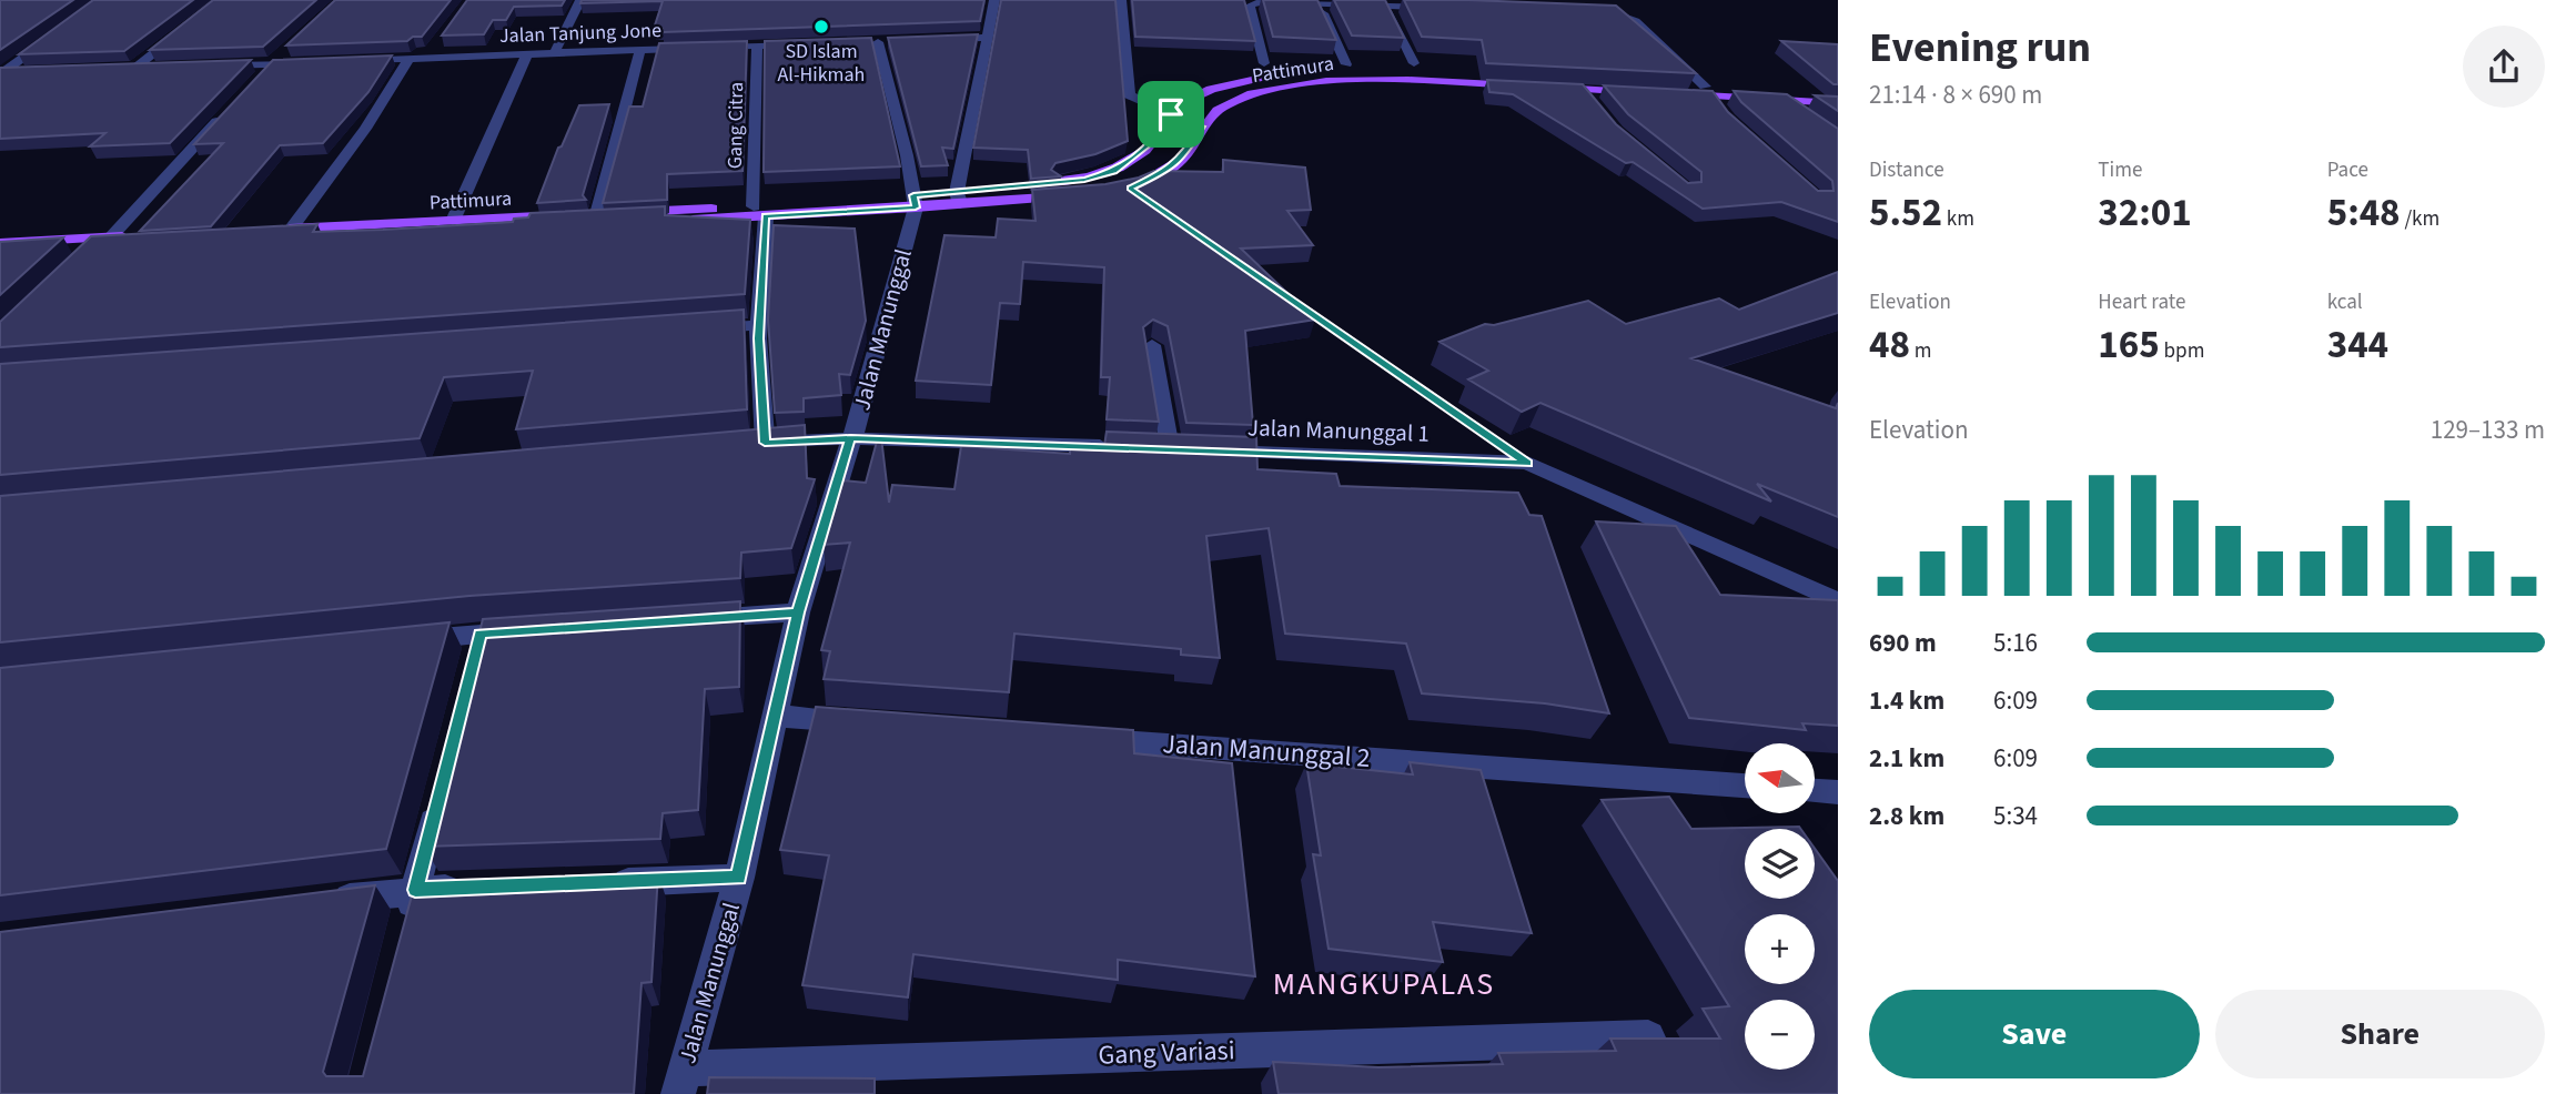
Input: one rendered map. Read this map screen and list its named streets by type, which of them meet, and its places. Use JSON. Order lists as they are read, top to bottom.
{
  "streets": {
    "main road": ["Pattimura"],
    "street": [
      "Jalan Tanjung Jone",
      "Gang Citra",
      "Jalan Manunggal",
      "Jalan Manunggal 1",
      "Jalan Manunggal 2",
      "Gang Variasi"
    ]
  },
  "crossings": [
    ["Jalan Tanjung Jone", "Gang Citra"],
    ["Pattimura", "Gang Citra"],
    ["Pattimura", "Jalan Manunggal"],
    ["Gang Citra", "Jalan Manunggal"],
    ["Jalan Manunggal", "Gang Variasi"]
  ],
  "districts": ["MANGKUPALAS"],
  "places": ["SD Islam Al-Hikmah"],
  "north": "left",
  "page": {
    "heading": ["Evening run", "21:14 · 8 × 690 m"],
    "stats": [
      ["Distance", "5.52 km"],
      ["Time", "32:01"],
      ["Pace", "5:48 /km"],
      ["Elevation", "48 m"],
      ["Heart rate", "165 bpm"],
      ["kcal", "344"]
    ],
    "chart": ["Elevation", "129–133 m"],
    "list": [
      {
        "name": "690 m",
        "note": "5:16"
      },
      {
        "name": "1.4 km",
        "note": "6:09"
      },
      {
        "name": "2.1 km",
        "note": "6:09"
      },
      {
        "name": "2.8 km",
        "note": "5:34"
      }
    ],
    "map_buttons": ["+", "−"],
    "buttons": ["Save", "Share"]
  }
}
